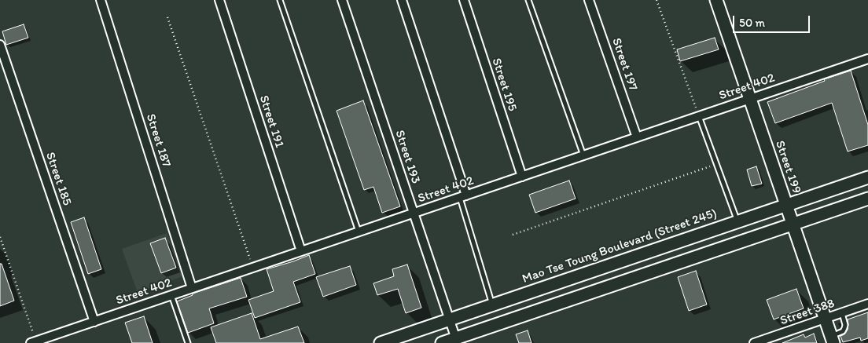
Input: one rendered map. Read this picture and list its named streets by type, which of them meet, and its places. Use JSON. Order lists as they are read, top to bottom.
{
  "streets": {
    "main road": ["Street 199", "Mao Tse Toung Boulevard (Street 245)"],
    "street": [
      "Street 197",
      "Street 195",
      "Street 402",
      "Street 191",
      "Street 187",
      "Street 193",
      "Street 185",
      "Street 388"
    ]
  },
  "crossings": [
    ["Street 197", "Street 402"],
    ["Street 195", "Street 402"],
    ["Street 402", "Street 191"],
    ["Street 402", "Street 187"],
    ["Street 402", "Street 193"],
    ["Street 402", "Street 199"],
    ["Street 402", "Street 185"],
    ["Street 193", "Mao Tse Toung Boulevard (Street 245)"],
    ["Street 199", "Mao Tse Toung Boulevard (Street 245)"],
    ["Street 199", "Street 388"]
  ],
  "scale_bar": "50 m"
}
